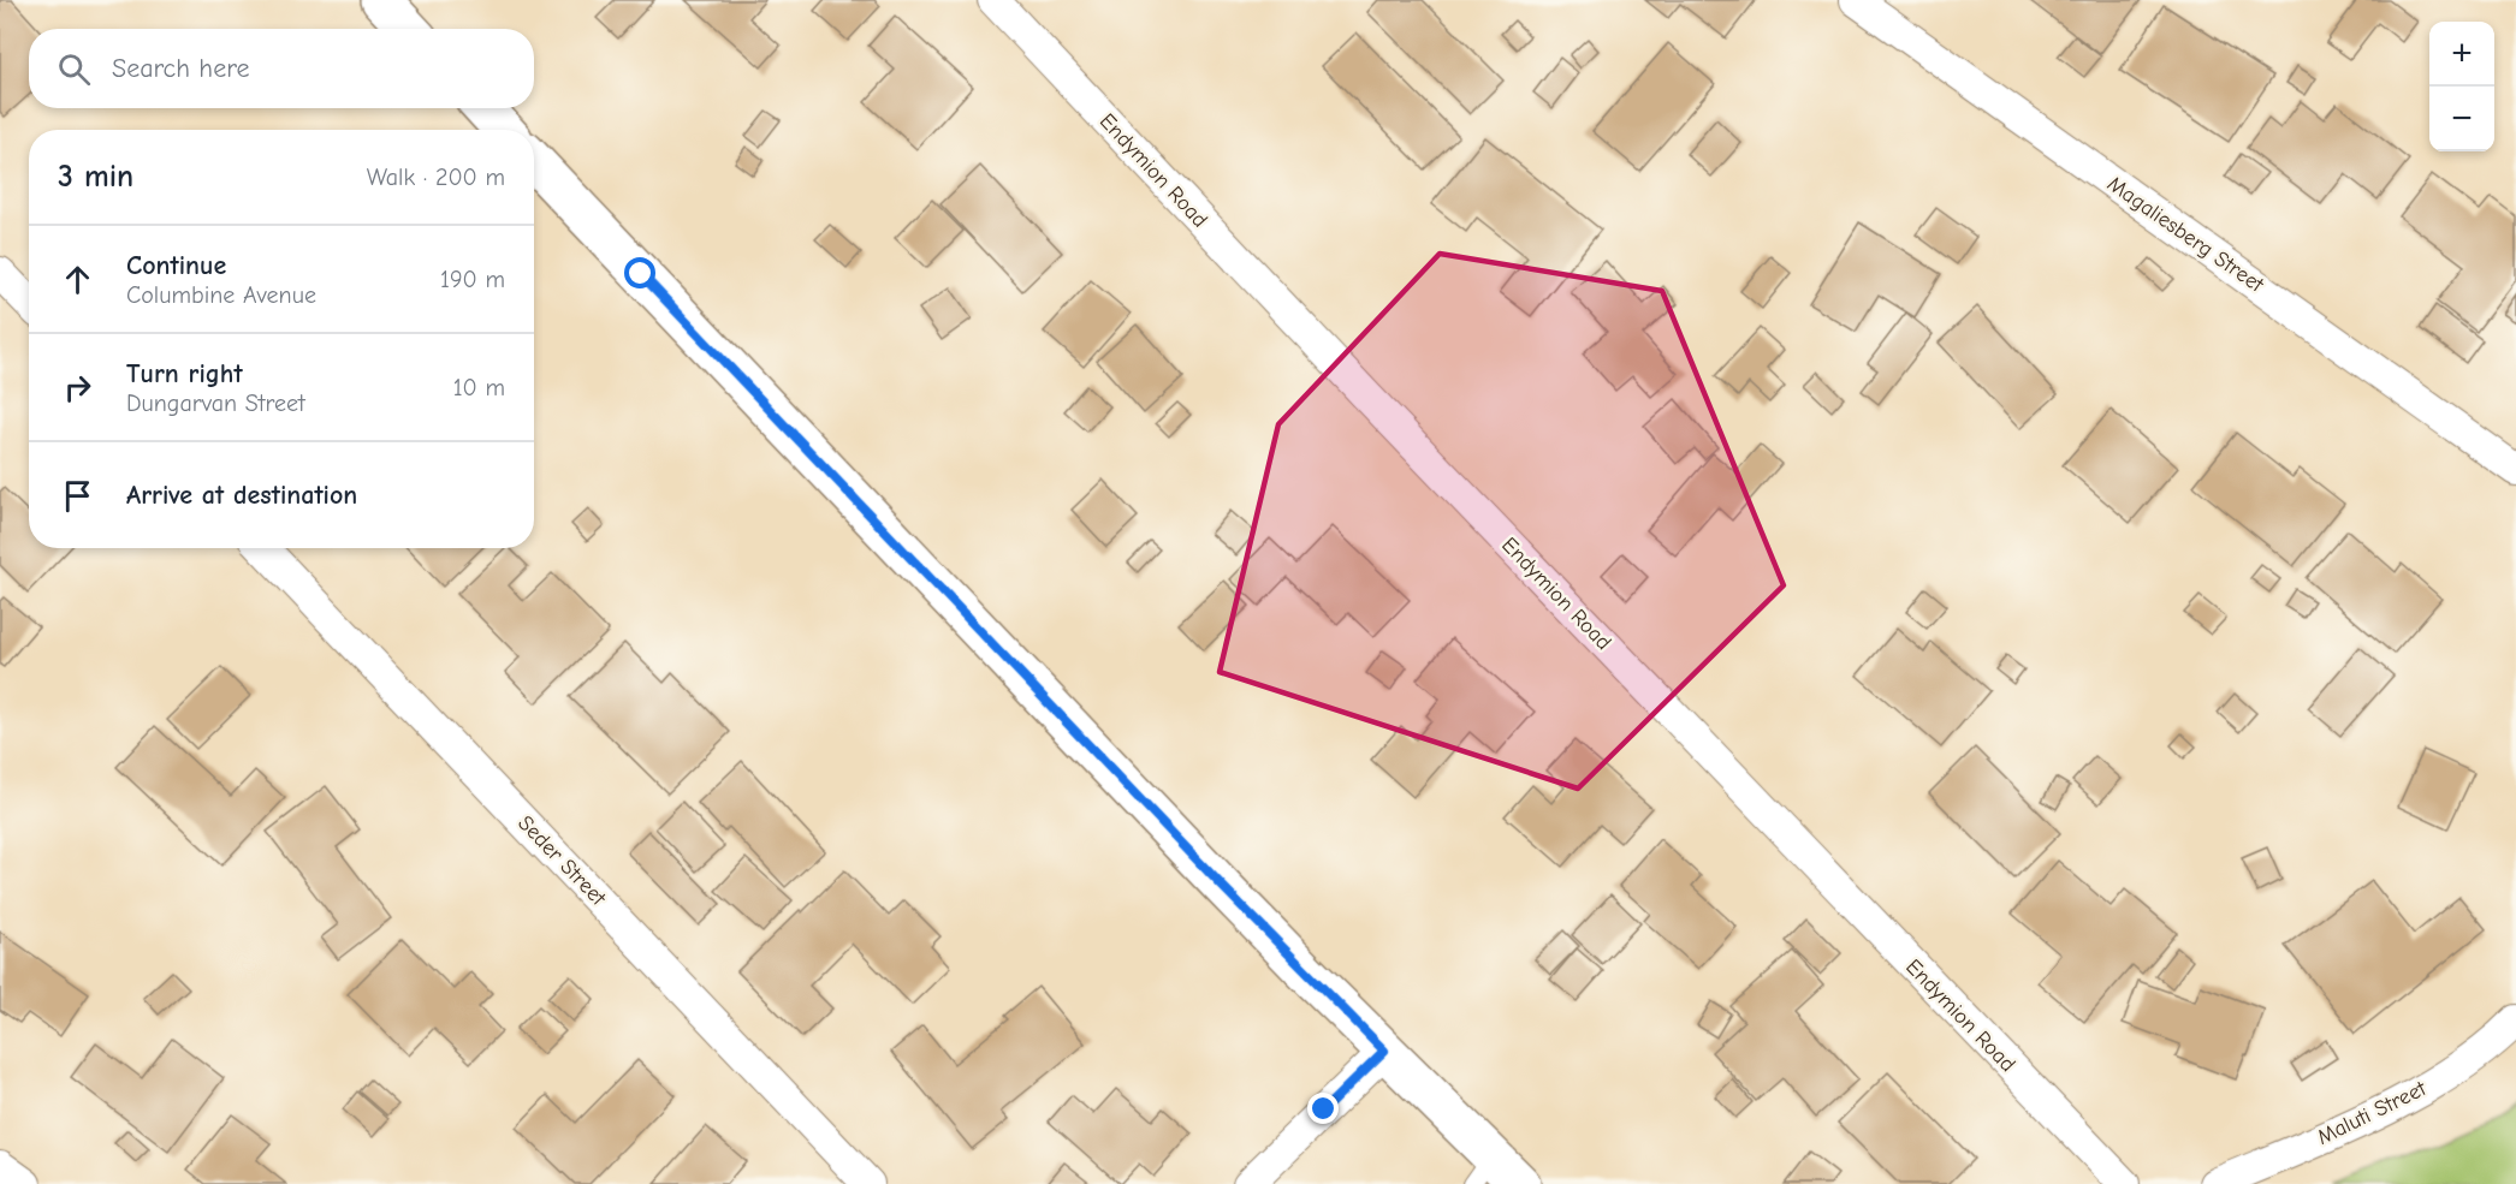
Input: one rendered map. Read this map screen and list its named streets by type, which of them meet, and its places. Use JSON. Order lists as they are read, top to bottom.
{
  "streets": {
    "street": [
      "Endymion Road",
      "Magaliesberg Street",
      "Seder Street",
      "Maluti Street"
    ]
  },
  "page": {
    "map_buttons": ["+", "−"],
    "search": "Search here",
    "heading": ["3 min", "Walk · 200 m"],
    "list": [
      ["Continue", "Columbine Avenue", "190 m"],
      ["Turn right", "Dungarvan Street", "10 m"],
      "Arrive at destination"
    ]
  }
}
